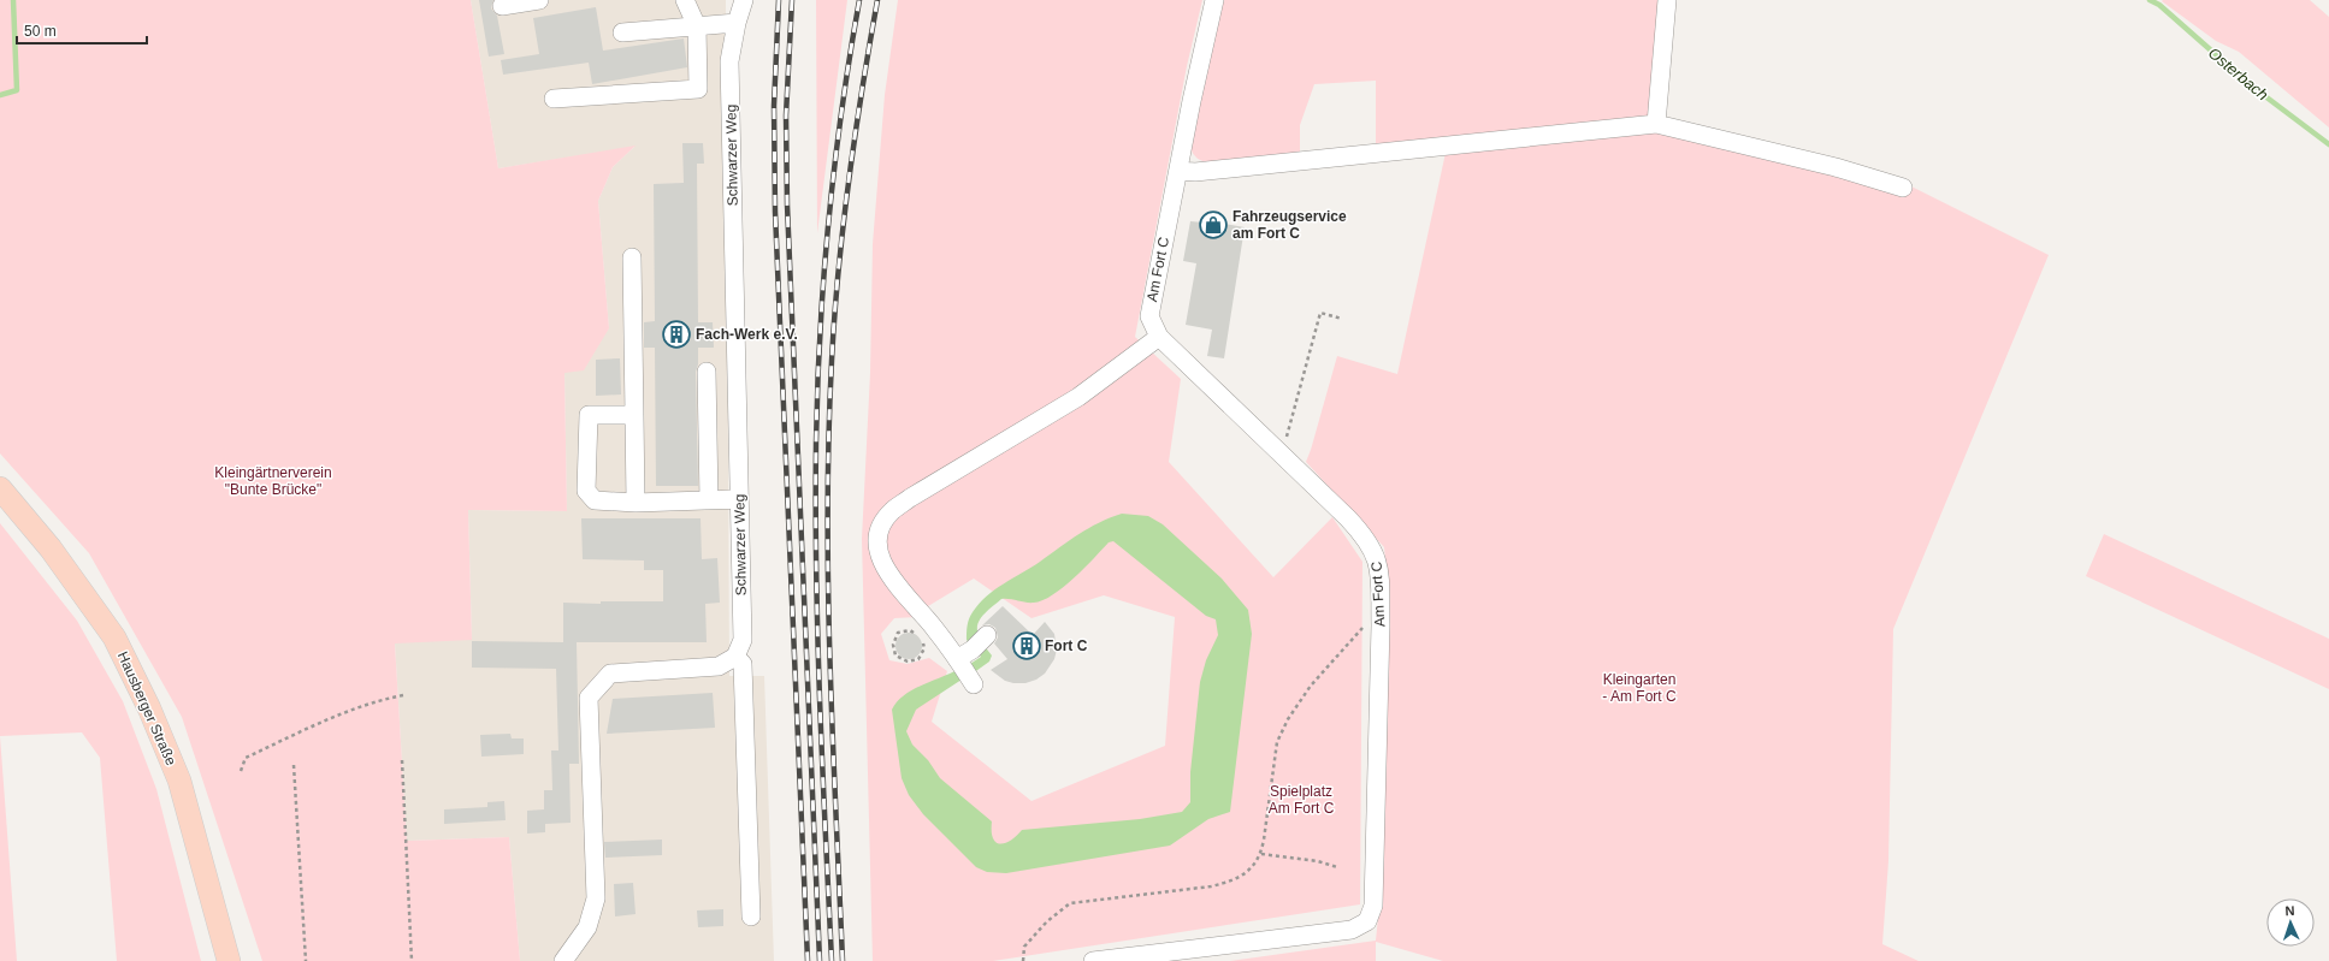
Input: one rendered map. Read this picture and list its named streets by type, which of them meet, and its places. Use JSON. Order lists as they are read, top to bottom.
{
  "streets": {
    "main road": ["Hausberger Straße"],
    "street": ["Schwarzer Weg", "Am Fort C"]
  },
  "water": ["Osterbach"],
  "parks": ["Kleingärtnerverein \"Bunte Brücke\"", "Kleingarten - Am Fort C", "Spielplatz Am Fort C"],
  "places": {
    "shop": ["Fahrzeugservice am Fort C"],
    "building": ["Fach-Werk e.V.", "Fort C"]
  },
  "scale_bar": "50 m",
  "north": "top"
}
